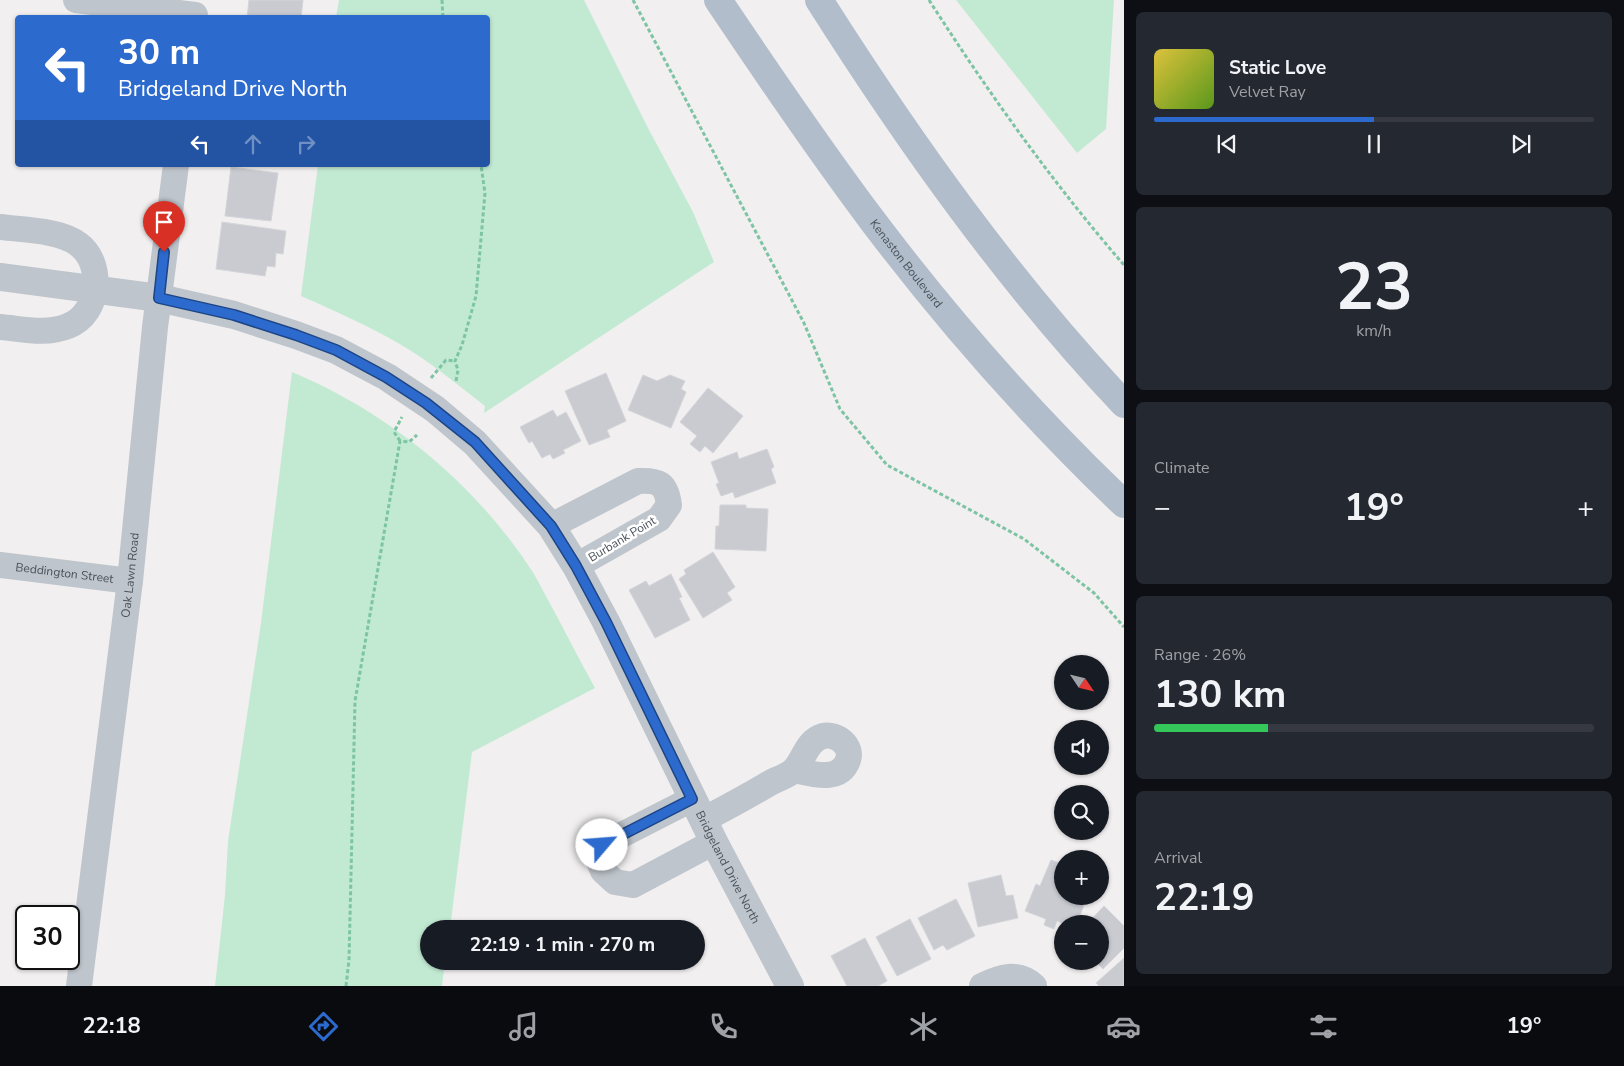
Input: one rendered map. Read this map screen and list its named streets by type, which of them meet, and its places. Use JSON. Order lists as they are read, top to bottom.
{
  "streets": {
    "main road": ["Kenaston Boulevard"],
    "street": [
      "Burbank Point",
      "Beddington Street",
      "Oak Lawn Road",
      "Bridgeland Drive North"
    ]
  },
  "crossings": [
    ["Burbank Point", "Bridgeland Drive North"],
    ["Beddington Street", "Oak Lawn Road"],
    ["Oak Lawn Road", "Bridgeland Drive North"]
  ],
  "north": "bottom right",
  "page": {
    "turn": ["30 m", "Bridgeland Drive North"],
    "song": ["Static Love", "Velvet Ray"],
    "tile": [
      ["23", "km/h"],
      "Climate",
      ["Range · 26%", "130 km"],
      ["Arrival", "22:19"]
    ],
    "heat": ["−", "19°", "+"],
    "map_buttons": ["+", "−"],
    "limit": "30",
    "trip": "22:19 · 1 min · 270 m",
    "tabs": ["22:18", "19°"]
  }
}
